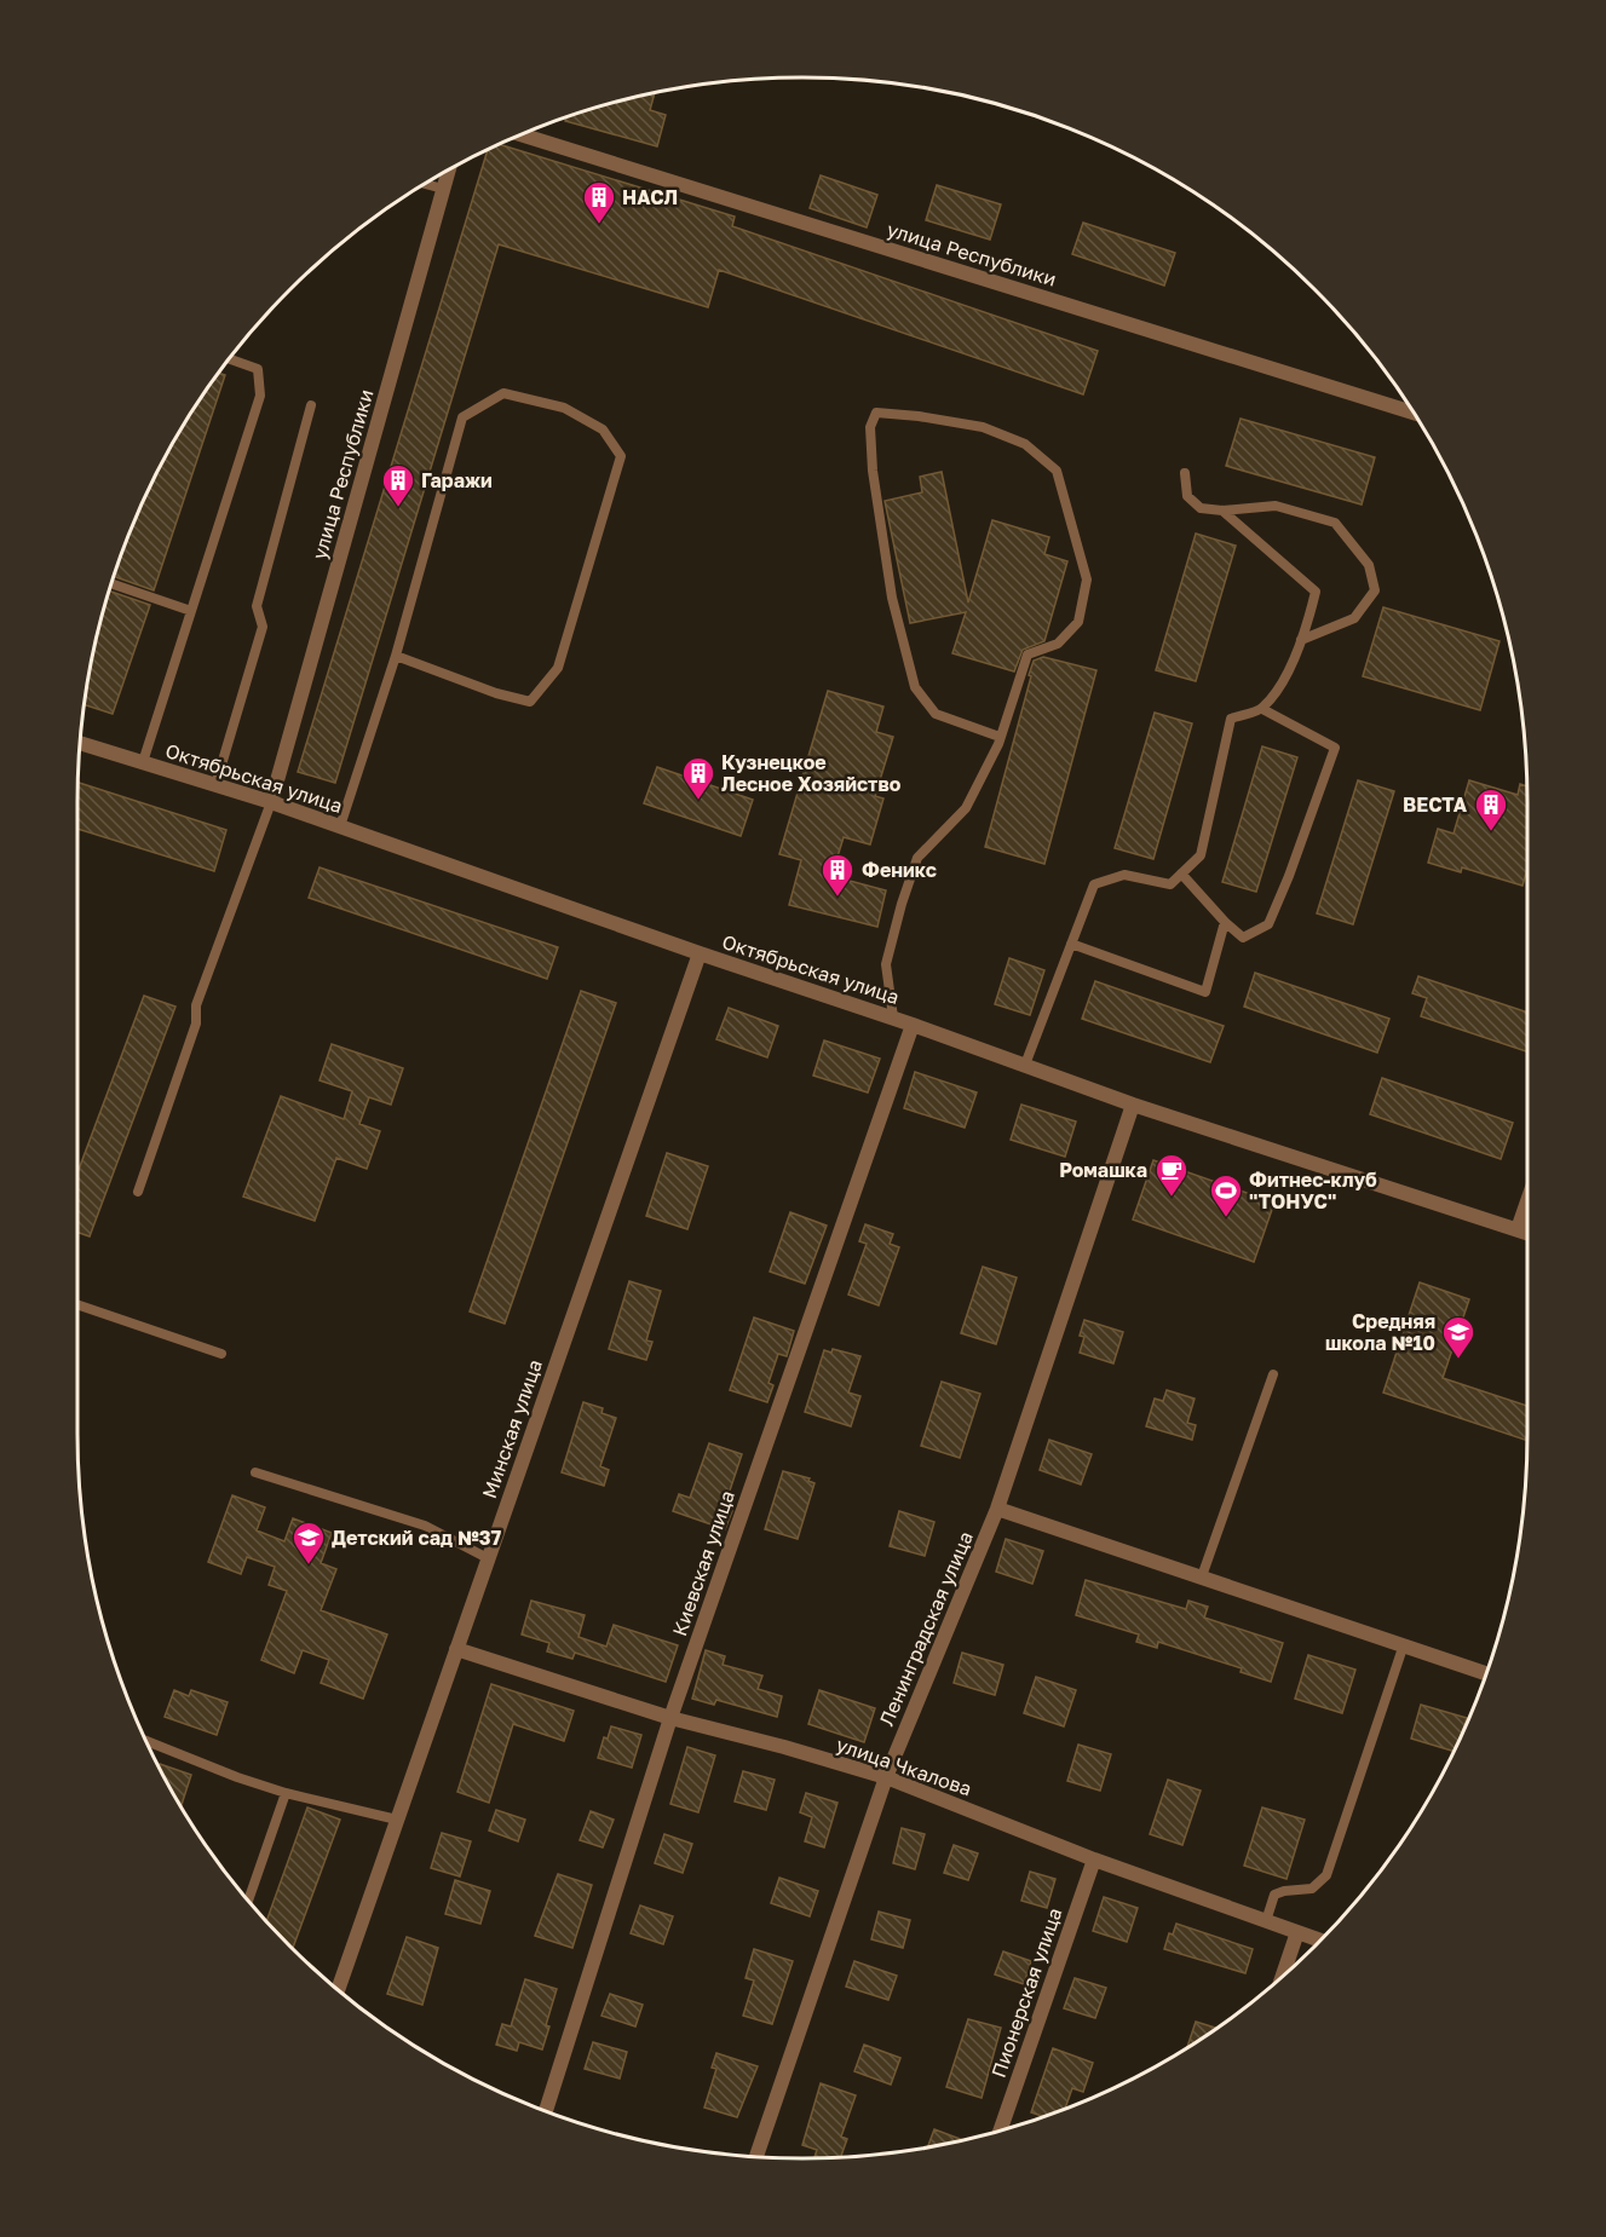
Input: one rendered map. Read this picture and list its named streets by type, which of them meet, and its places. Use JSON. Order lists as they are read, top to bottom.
{
  "streets": {
    "street": [
      "улица Республики",
      "Октябрьская улица",
      "Минская улица",
      "Киевская улица",
      "Ленинградская улица",
      "улица Чкалова",
      "Пионерская улица"
    ]
  },
  "crossings": [
    ["улица Республики", "Октябрьская улица"],
    ["Октябрьская улица", "Минская улица"],
    ["Октябрьская улица", "Киевская улица"],
    ["Октябрьская улица", "Ленинградская улица"],
    ["Минская улица", "улица Чкалова"],
    ["Киевская улица", "улица Чкалова"],
    ["Ленинградская улица", "улица Чкалова"],
    ["улица Чкалова", "Пионерская улица"]
  ],
  "places": {
    "building": [
      "НАСЛ",
      "Гаражи",
      "Кузнецкое Лесное Хозяйство",
      "ВЕСТА",
      "Феникс"
    ],
    "cafe": ["Ромашка"],
    "sports": ["Фитнес-клуб \"ТОНУС\""],
    "school or university": ["Средняя школа №10", "Детский сад №37"]
  }
}
